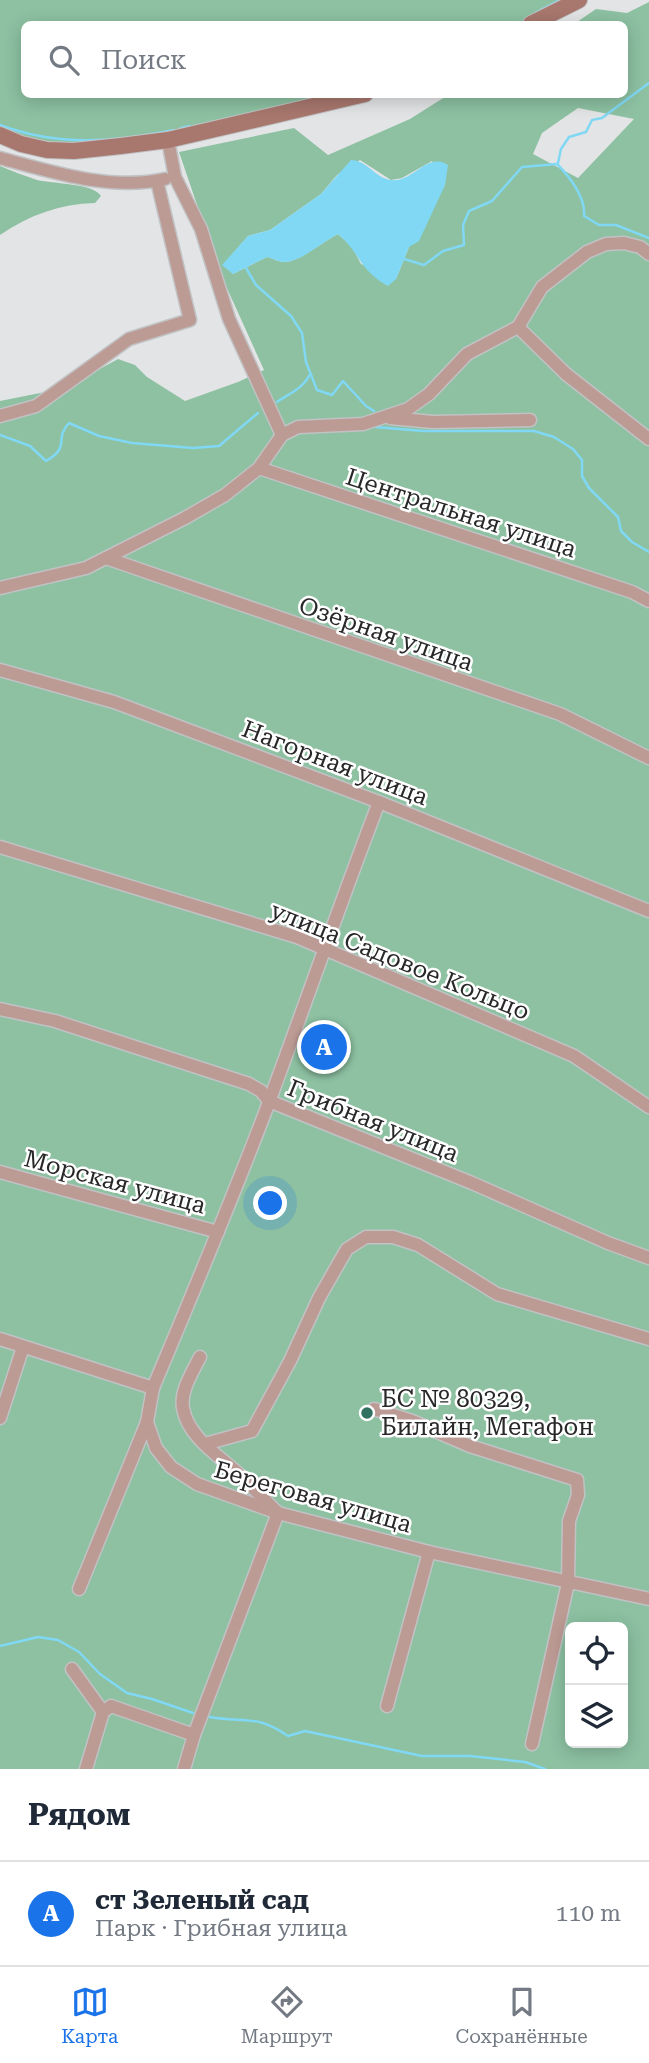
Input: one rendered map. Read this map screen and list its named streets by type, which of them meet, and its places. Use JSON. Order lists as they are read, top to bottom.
{
  "streets": {
    "street": [
      "Центральная улица",
      "Озёрная улица",
      "Нагорная улица",
      "улица Садовое Кольцо",
      "Грибная улица",
      "Морская улица",
      "Береговая улица"
    ]
  },
  "places": ["БС № 80329, Билайн, Мегафон"],
  "page": {
    "search": "Поиск",
    "pins": "A",
    "heading": "Рядом",
    "list": [
      {
        "mark": "A",
        "name": "ст Зеленый сад",
        "note": "Парк · Грибная улица",
        "value": "110 m"
      }
    ],
    "nav": ["Карта", "Маршрут", "Сохранённые"]
  }
}
